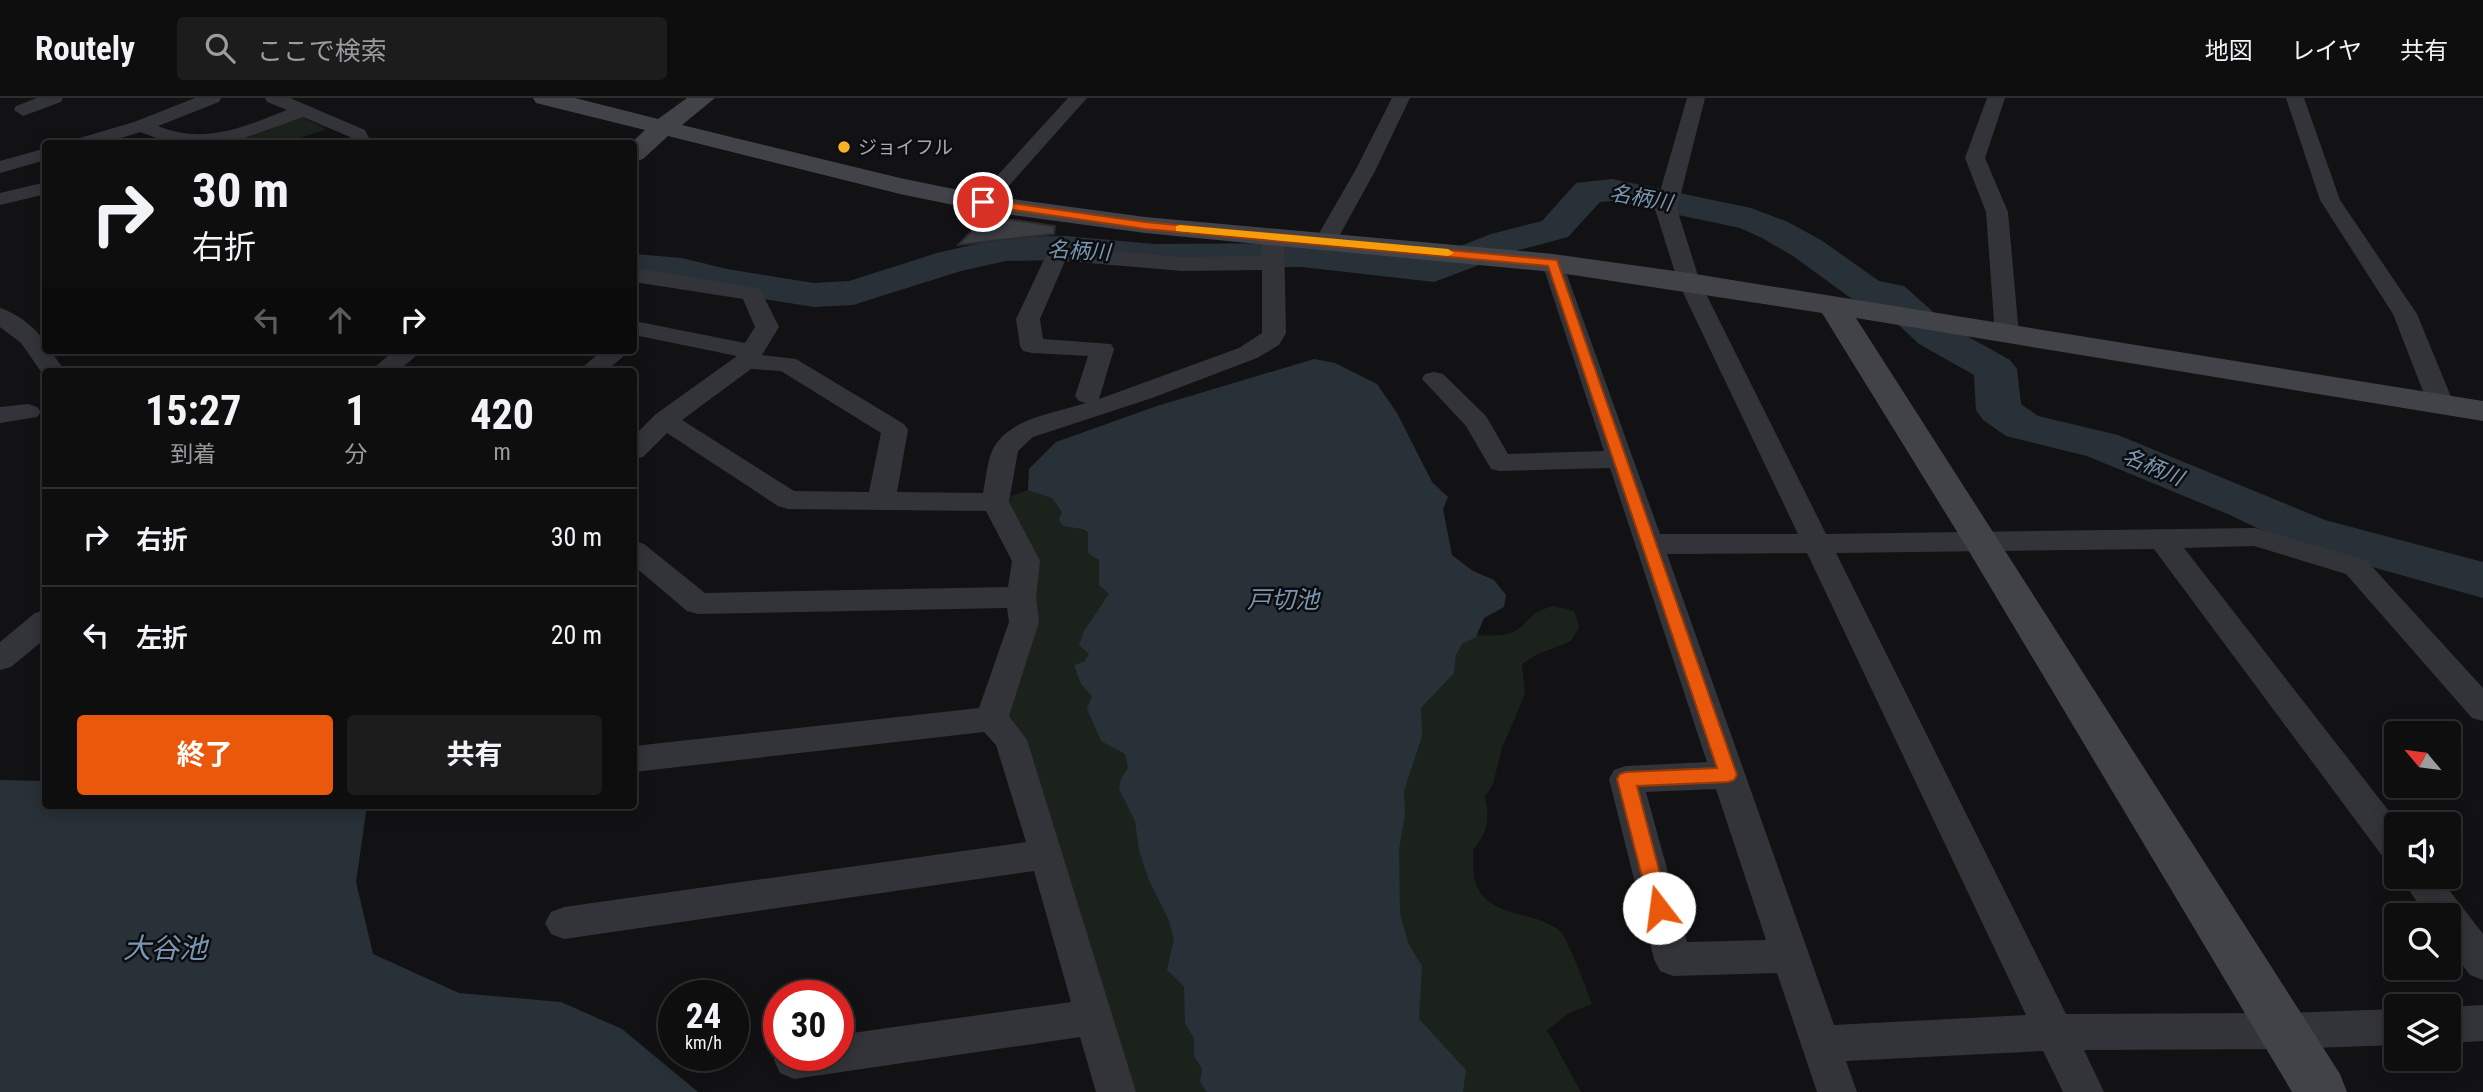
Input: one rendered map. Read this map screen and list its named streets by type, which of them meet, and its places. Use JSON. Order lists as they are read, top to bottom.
{
  "water": ["名柄川", "戸切池", "大谷池"],
  "places": ["ジョイフル"],
  "north": "top left",
  "page": {
    "header": "Routely",
    "search": "ここで検索",
    "nav": ["地図", "レイヤ", "共有"],
    "turn": ["30 m", "右折"],
    "eta": [
      "15:27",
      "到着",
      "1",
      "分",
      "420",
      "m"
    ],
    "list": [
      {
        "name": "右折",
        "value": "30 m"
      },
      {
        "name": "左折",
        "value": "20 m"
      }
    ],
    "buttons": ["終了", "共有"],
    "speed": "24 km/h",
    "limit": "30"
  }
}
